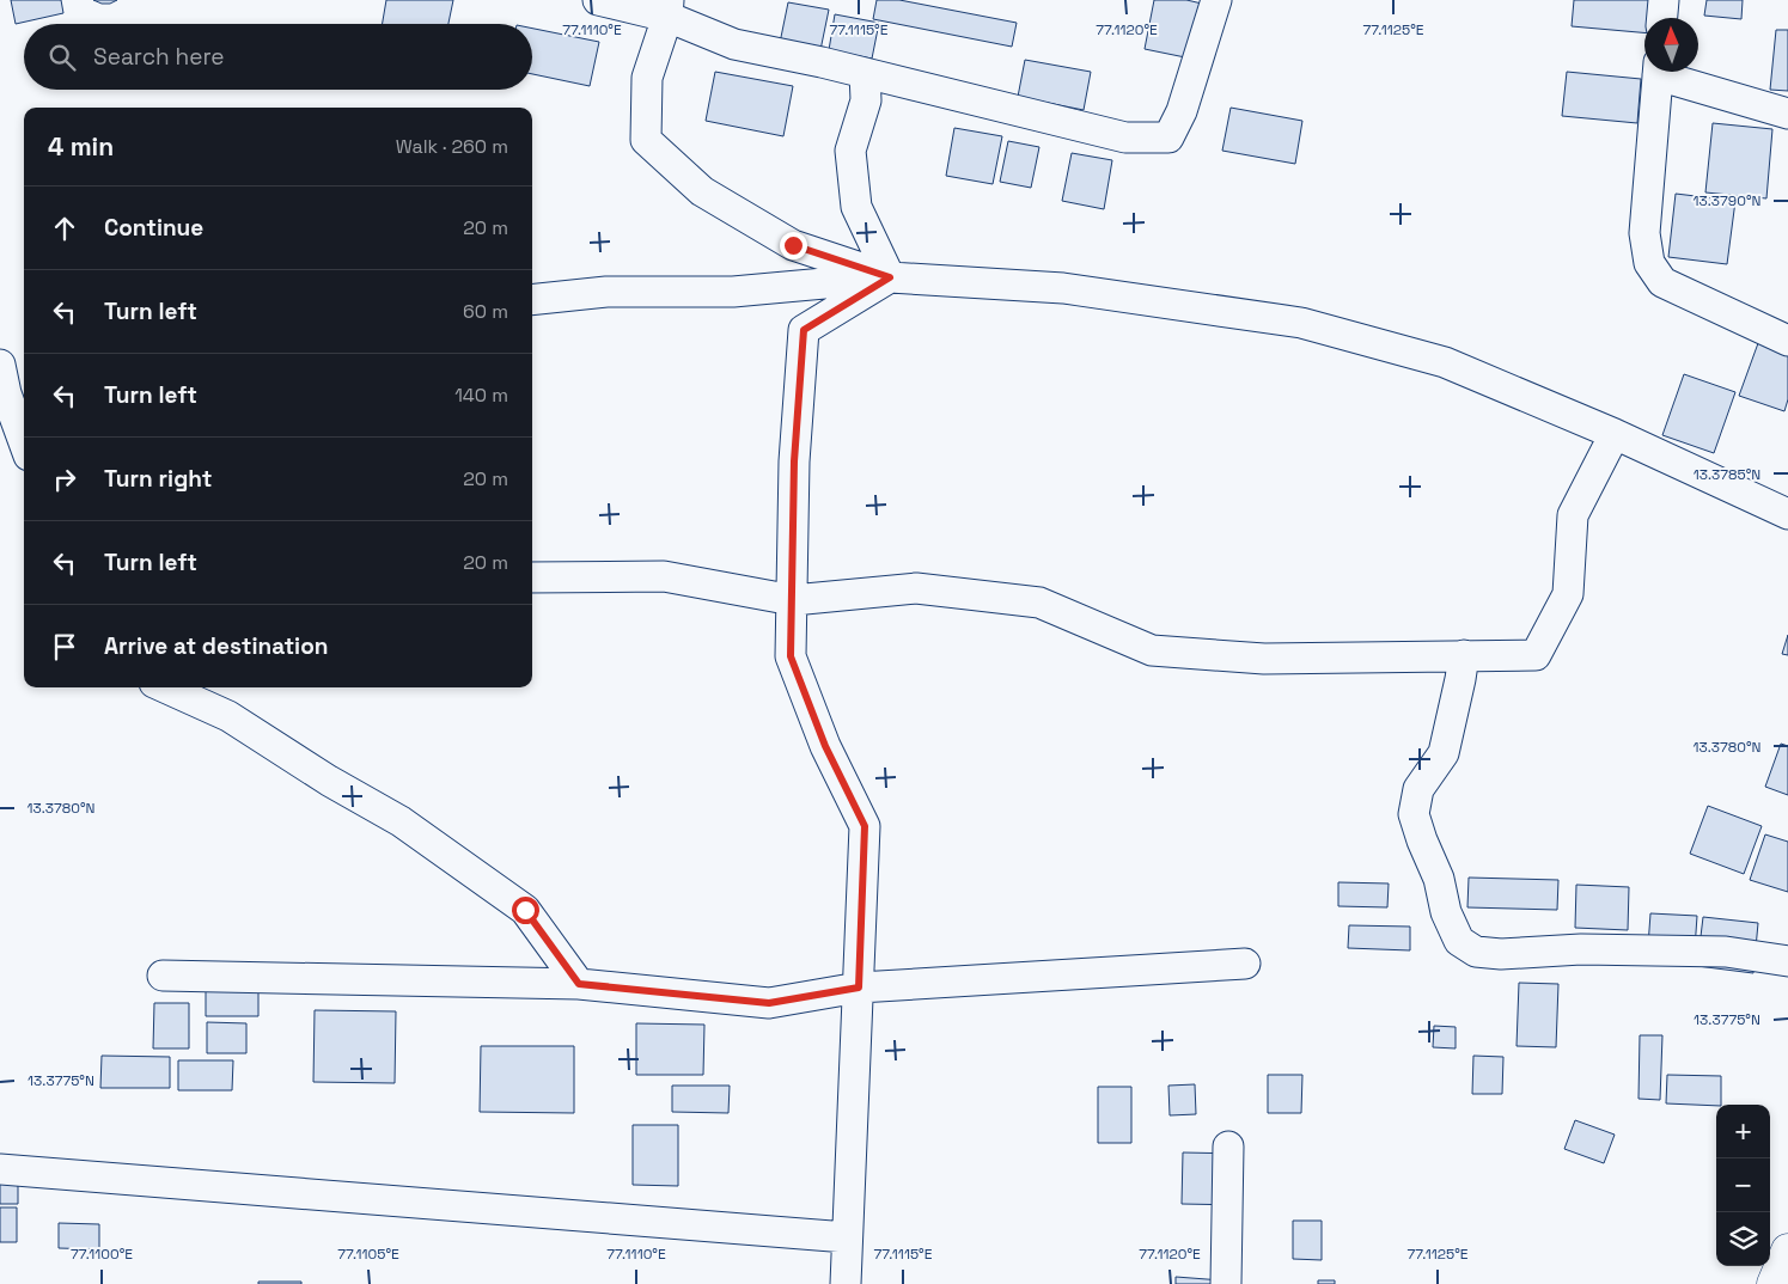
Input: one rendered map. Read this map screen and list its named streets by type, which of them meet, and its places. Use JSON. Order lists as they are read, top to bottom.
{
  "north": "top",
  "page": {
    "search": "Search here",
    "heading": ["4 min", "Walk · 260 m"],
    "list": [
      ["Continue", "20 m"],
      ["Turn left", "60 m"],
      ["Turn left", "140 m"],
      ["Turn right", "20 m"],
      ["Turn left", "20 m"],
      "Arrive at destination"
    ],
    "map_buttons": ["+", "−"]
  },
  "coordinates": [
    "77.1110°E",
    "77.1115°E",
    "77.1120°E",
    "77.1125°E",
    "13.3790°N",
    "13.3785°N",
    "13.3780°N",
    "13.3775°N",
    "77.1100°E",
    "77.1105°E"
  ]
}
